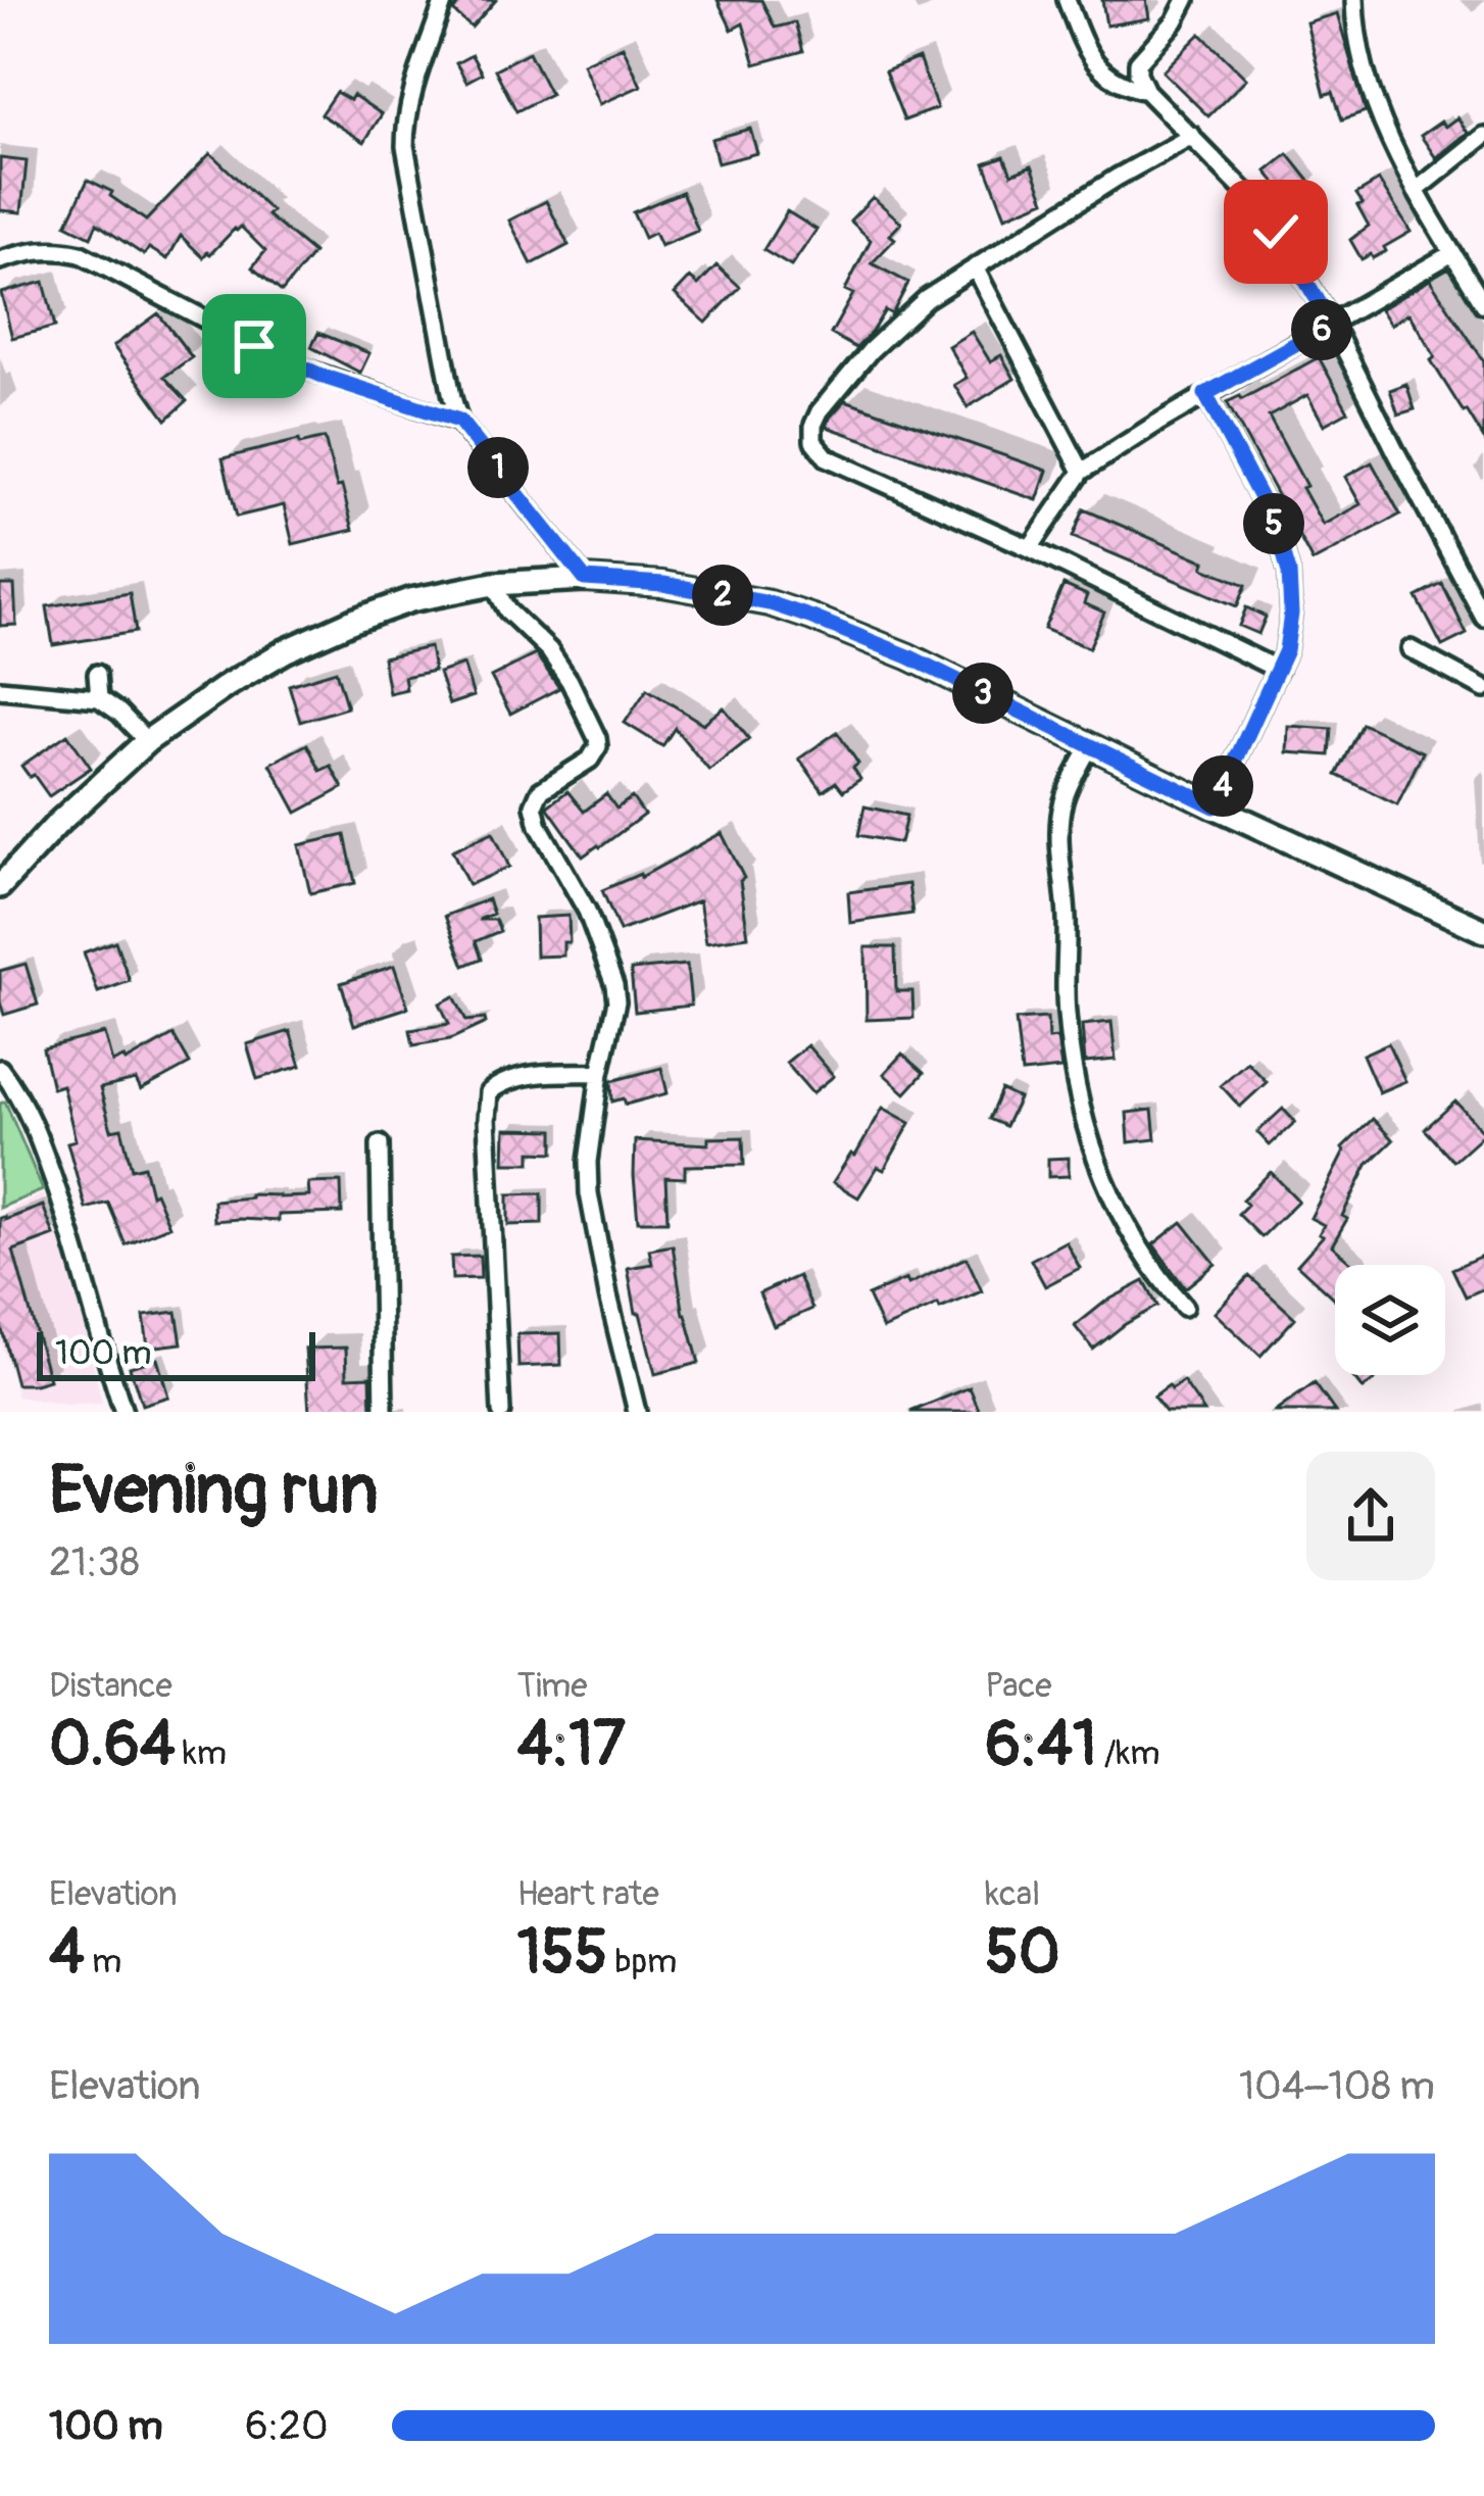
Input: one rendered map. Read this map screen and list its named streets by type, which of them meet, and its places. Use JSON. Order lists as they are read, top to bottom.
{
  "scale_bar": "100 m",
  "page": {
    "pins": [
      "6",
      "1",
      "5",
      "2",
      "3",
      "4"
    ],
    "scale": "100 m",
    "heading": ["Evening run", "21:38"],
    "stats": [
      ["Distance", "0.64 km"],
      ["Time", "4:17"],
      ["Pace", "6:41 /km"],
      ["Elevation", "4 m"],
      ["Heart rate", "155 bpm"],
      ["kcal", "50"]
    ],
    "chart": ["Elevation", "104–108 m"],
    "list": [
      {
        "name": "100 m",
        "note": "6:20"
      }
    ]
  }
}
